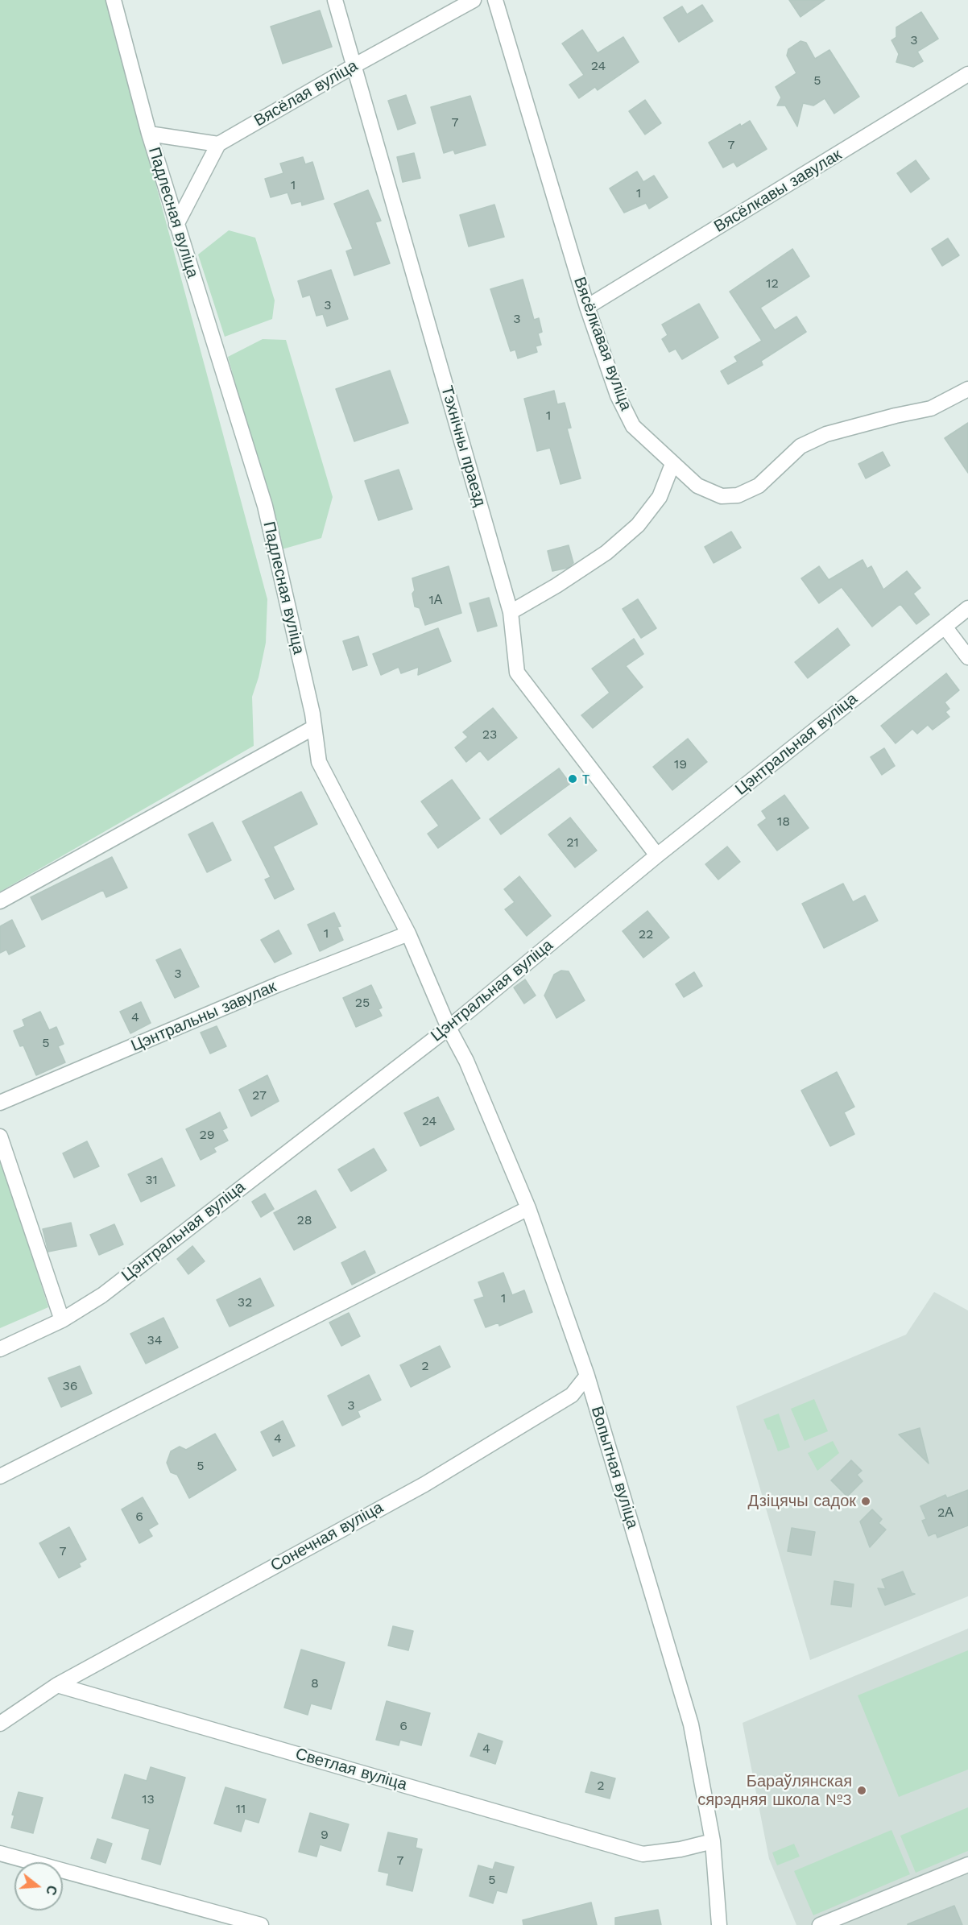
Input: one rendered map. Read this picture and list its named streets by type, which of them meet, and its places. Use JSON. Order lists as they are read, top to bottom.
{
  "streets": {
    "street": [
      "Вясёлая вуліца",
      "Вясёлкавы завулак",
      "Падлесная вуліца",
      "Вясёлкавая вуліца",
      "Тэхнічны праезд",
      "Цэнтральная вуліца",
      "Цэнтральны завулак",
      "Вопытная вуліца",
      "Сонечная вуліца",
      "Светлая вуліца"
    ]
  },
  "crossings": [
    ["Вясёлая вуліца", "Падлесная вуліца"],
    ["Вясёлая вуліца", "Тэхнічны праезд"],
    ["Вясёлкавы завулак", "Вясёлкавая вуліца"],
    ["Падлесная вуліца", "Цэнтральная вуліца"],
    ["Падлесная вуліца", "Цэнтральны завулак"],
    ["Падлесная вуліца", "Вопытная вуліца"],
    ["Тэхнічны праезд", "Цэнтральная вуліца"],
    ["Цэнтральная вуліца", "Вопытная вуліца"],
    ["Вопытная вуліца", "Сонечная вуліца"],
    ["Вопытная вуліца", "Светлая вуліца"],
    ["Сонечная вуліца", "Светлая вуліца"]
  ],
  "places": ["т", "Дзіцячы садок", "Бараўлянская сярэдняя школа №3"],
  "house_numbers": [
    "3",
    "24",
    "5",
    "7",
    "7",
    "1",
    "1",
    "12",
    "3",
    "3",
    "1",
    "1А",
    "23",
    "19",
    "18",
    "21",
    "1",
    "22",
    "3",
    "25",
    "4",
    "5",
    "27",
    "24",
    "29",
    "31",
    "28",
    "1",
    "32",
    "34",
    "2",
    "36",
    "3",
    "4",
    "5",
    "2А",
    "6",
    "7",
    "8",
    "6",
    "4",
    "2",
    "13",
    "11",
    "9",
    "7",
    "5"
  ],
  "north": "right"
}
